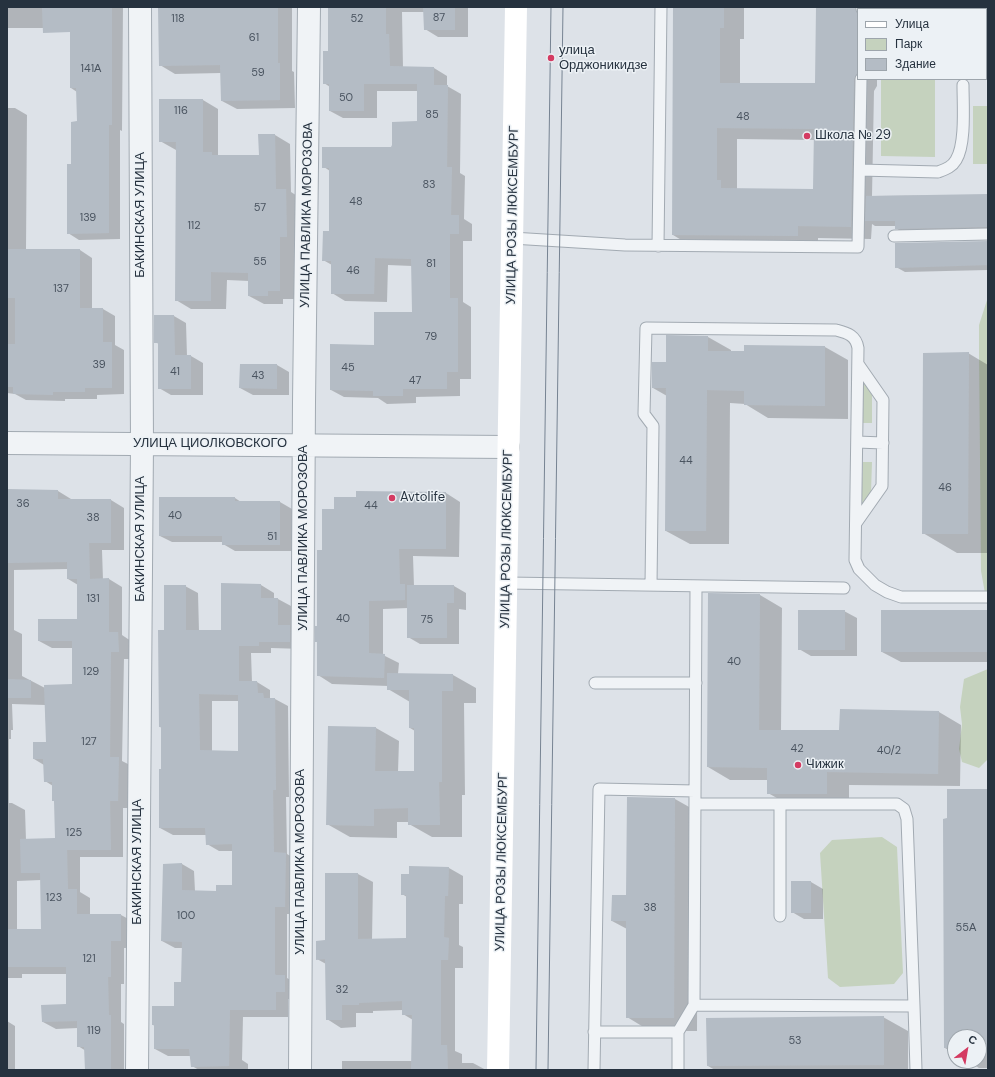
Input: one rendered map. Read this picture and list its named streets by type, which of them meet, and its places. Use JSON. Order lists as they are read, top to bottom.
{
  "streets": {
    "main road": ["УЛИЦА РОЗЫ ЛЮКСЕМБУРГ"],
    "street": ["БАКИНСКАЯ УЛИЦА", "УЛИЦА ПАВЛИКА МОРОЗОВА", "УЛИЦА ЦИОЛКОВСКОГО"]
  },
  "crossings": [
    ["БАКИНСКАЯ УЛИЦА", "УЛИЦА ЦИОЛКОВСКОГО"],
    ["УЛИЦА ПАВЛИКА МОРОЗОВА", "УЛИЦА ЦИОЛКОВСКОГО"],
    ["УЛИЦА РОЗЫ ЛЮКСЕМБУРГ", "УЛИЦА ЦИОЛКОВСКОГО"]
  ],
  "places": [
    "улица Орджоникидзе",
    "Школа № 29",
    "Avtolife",
    "Чижик"
  ],
  "house_numbers": [
    "87",
    "118",
    "52",
    "61",
    "141А",
    "59",
    "50",
    "116",
    "85",
    "48",
    "83",
    "48",
    "57",
    "139",
    "112",
    "55",
    "81",
    "46",
    "137",
    "79",
    "39",
    "45",
    "41",
    "43",
    "47",
    "44",
    "46",
    "36",
    "44",
    "40",
    "38",
    "51",
    "131",
    "40",
    "75",
    "40",
    "129",
    "127",
    "42",
    "40/2",
    "125",
    "123",
    "38",
    "100",
    "55А",
    "121",
    "32",
    "119",
    "53"
  ],
  "legend": ["Улица", "Парк", "Здание"],
  "north": "top right"
}
